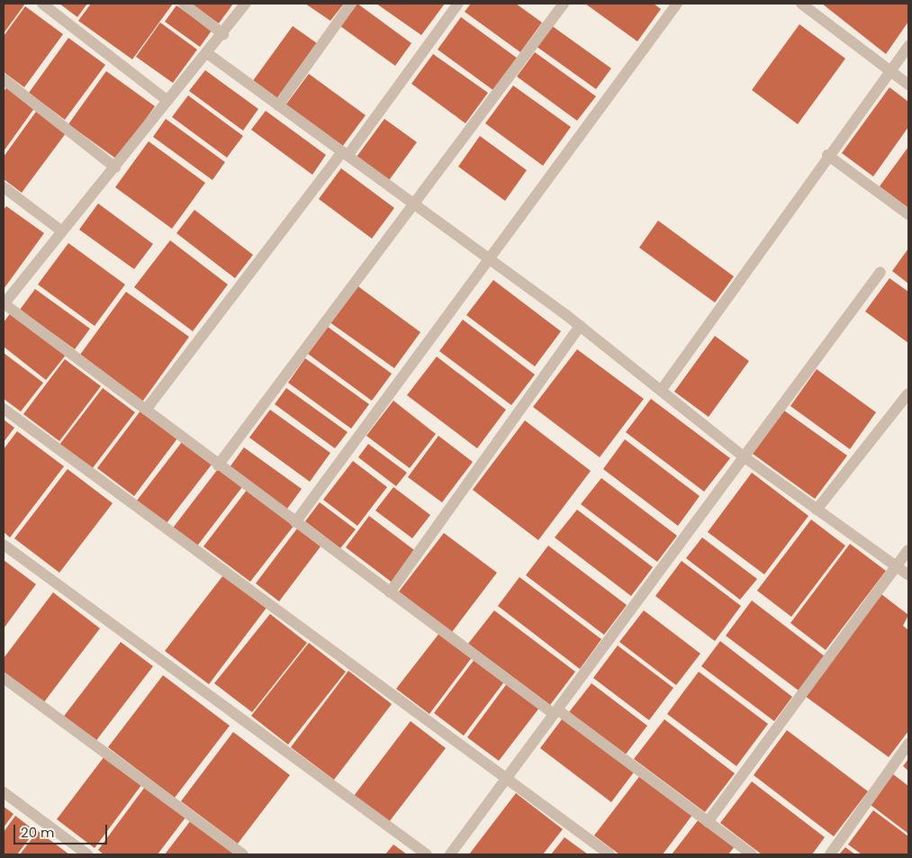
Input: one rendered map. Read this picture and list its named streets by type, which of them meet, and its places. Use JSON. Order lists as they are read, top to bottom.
{
  "scale_bar": "20 m"
}
